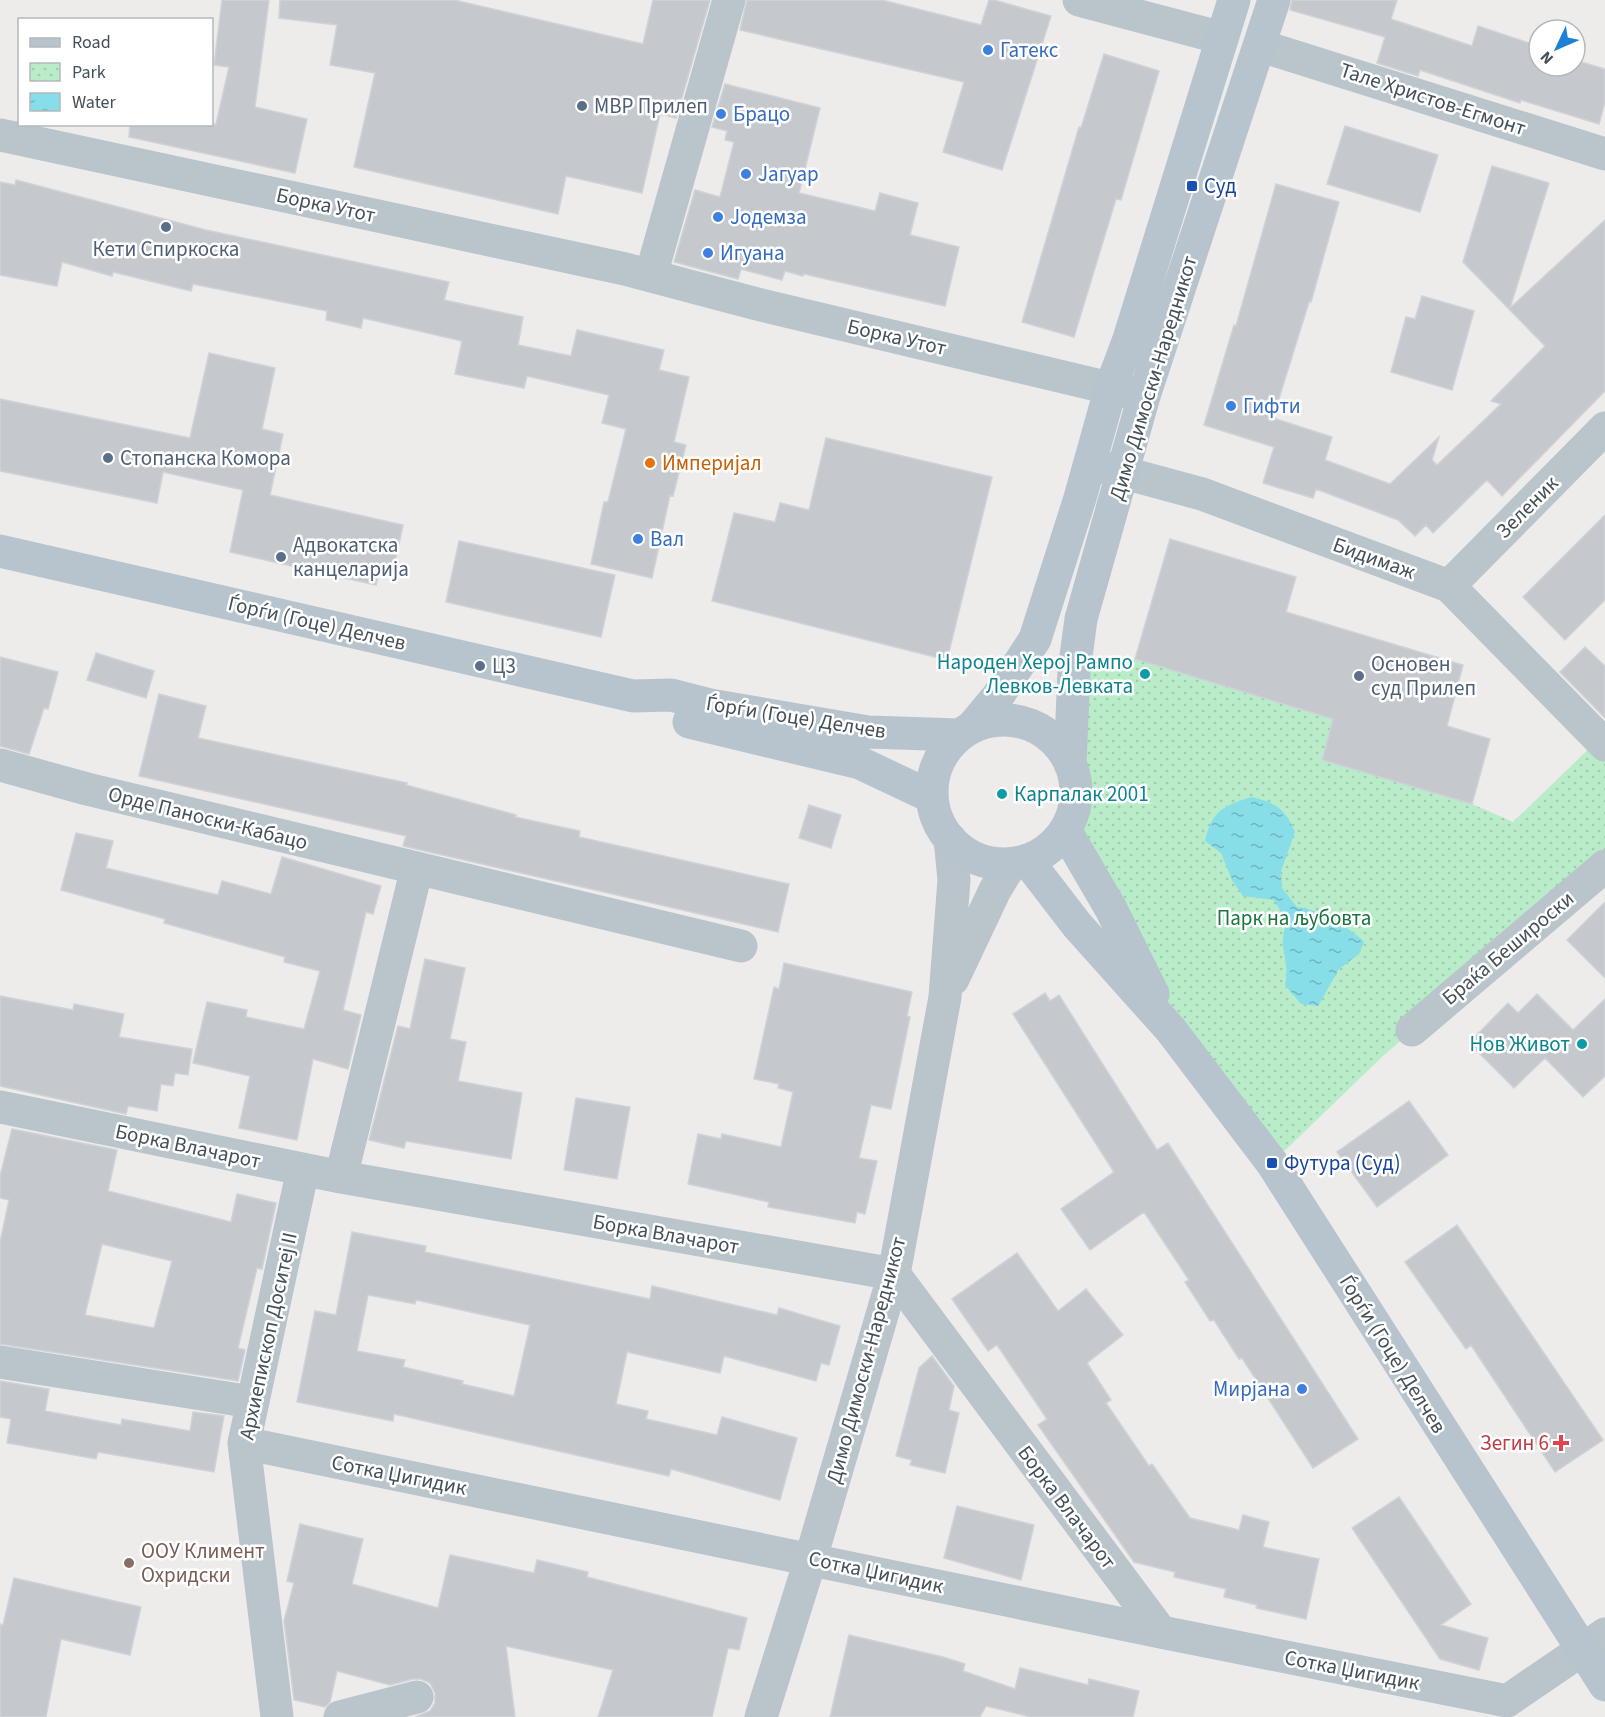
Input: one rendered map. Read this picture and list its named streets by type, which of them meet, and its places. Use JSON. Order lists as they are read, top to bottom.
{
  "streets": {
    "main road": ["Димо Димоски-Наредникот", "Ѓорѓи (Гоце) Делчев"],
    "street": [
      "Тале Христов-Егмонт",
      "Борка Утот",
      "Зеленик",
      "Бидимаж",
      "Орде Паноски-Кабацо",
      "Браќа Бешироски",
      "Борка Влачарот",
      "Архиепископ Доситеј II",
      "Сотка Џигидик"
    ]
  },
  "crossings": [
    ["Тале Христов-Егмонт", "Димо Димоски-Наредникот"],
    ["Борка Утот", "Димо Димоски-Наредникот"],
    ["Димо Димоски-Наредникот", "Бидимаж"],
    ["Димо Димоски-Наредникот", "Ѓорѓи (Гоце) Делчев"],
    ["Димо Димоски-Наредникот", "Борка Влачарот"],
    ["Димо Димоски-Наредникот", "Сотка Џигидик"],
    ["Зеленик", "Бидимаж"],
    ["Борка Влачарот", "Архиепископ Доситеј II"],
    ["Борка Влачарот", "Сотка Џигидик"],
    ["Архиепископ Доситеј II", "Сотка Џигидик"]
  ],
  "parks": ["Парк на љубовта"],
  "places": {
    "other": [
      "Гатекс",
      "МВР Прилеп",
      "Брацо",
      "Јагуар",
      "Јодемза",
      "Кети Спиркоска",
      "Игуана",
      "Гифти",
      "Стопанска Комора",
      "Империјал",
      "Вал",
      "Адвокатска канцеларија",
      "Ц3",
      "Народен Херој Рампо Левков-Левката",
      "Основен суд Прилеп",
      "Карпалак 2001",
      "Нов Живот",
      "Мирјана",
      "ООУ Климент Охридски"
    ],
    "transit": ["Суд", "Футура (Суд)"],
    "health": ["Зегин 6"]
  },
  "legend": ["Road", "Park", "Water"],
  "north": "bottom left"
}
